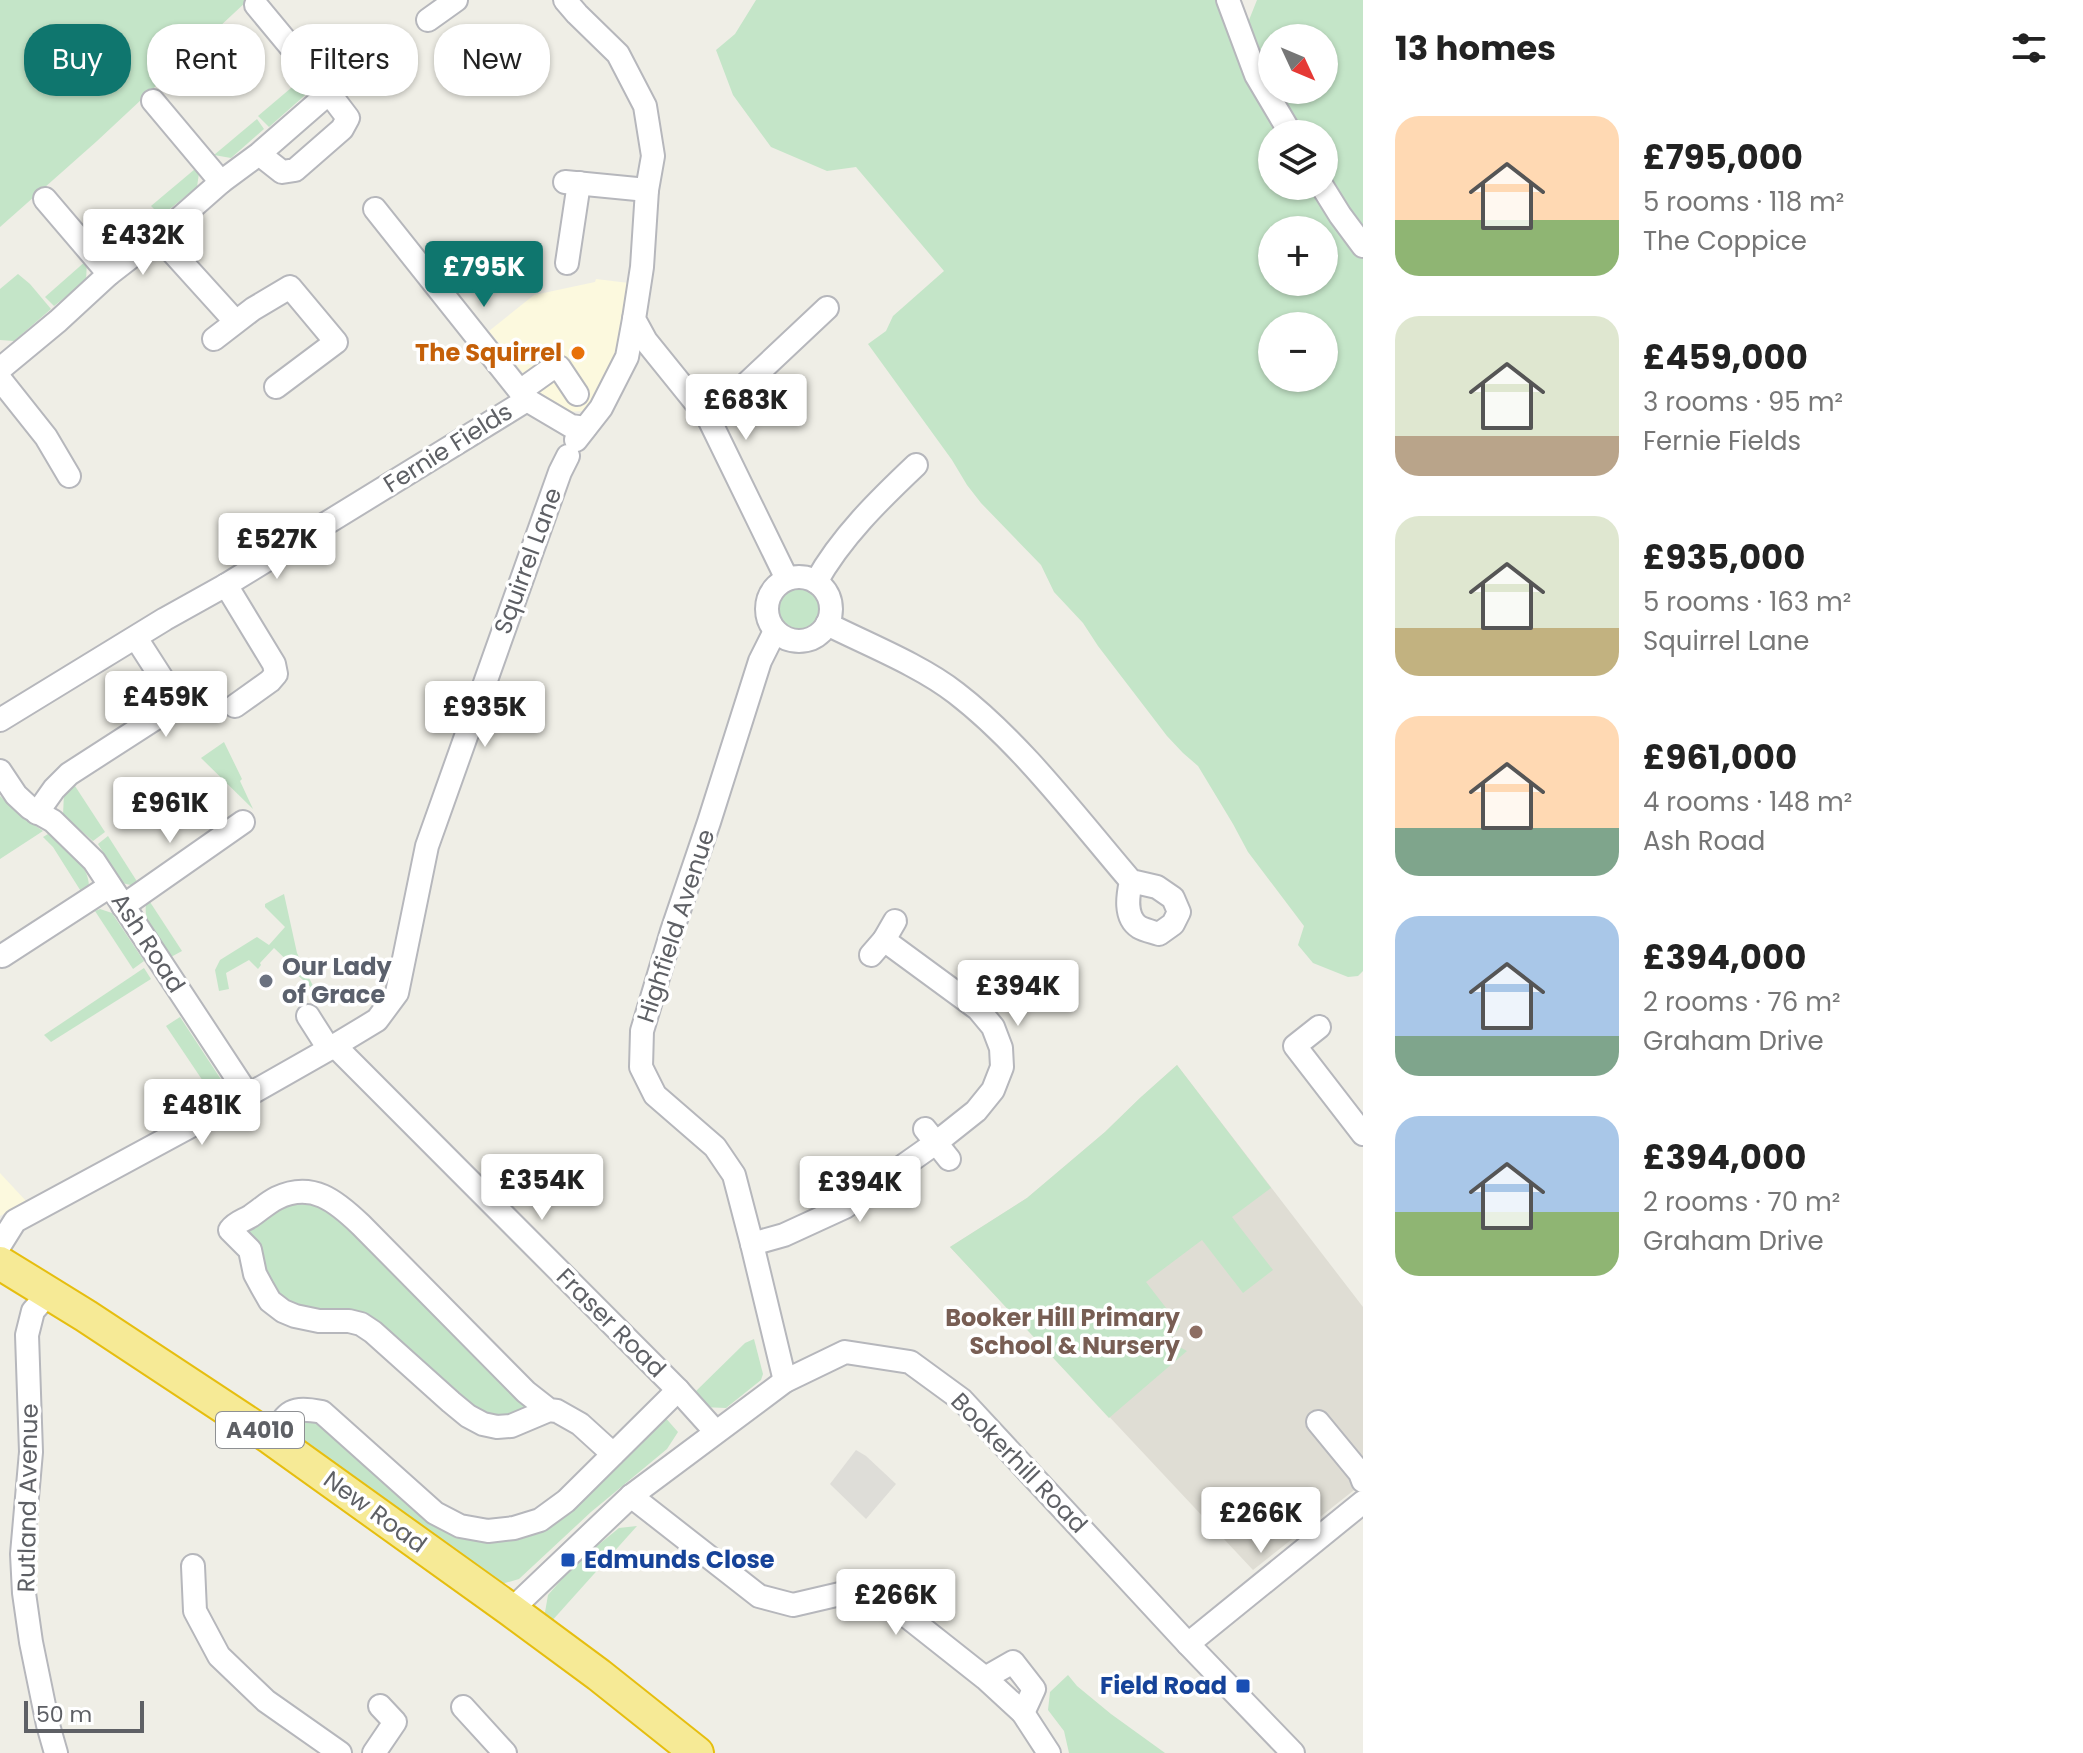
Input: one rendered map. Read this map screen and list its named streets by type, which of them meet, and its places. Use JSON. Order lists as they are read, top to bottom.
{
  "streets": {
    "highway": ["A4010", "New Road"],
    "street": [
      "Fernie Fields",
      "Squirrel Lane",
      "Highfield Avenue",
      "Ash Road",
      "Fraser Road",
      "Bookerhill Road",
      "Rutland Avenue"
    ]
  },
  "crossings": [
    ["Squirrel Lane", "Ash Road"],
    ["Squirrel Lane", "Fraser Road"],
    ["Highfield Avenue", "Bookerhill Road"],
    ["Fraser Road", "Bookerhill Road"],
    ["Bookerhill Road", "New Road"],
    ["Rutland Avenue", "New Road"]
  ],
  "places": {
    "other": ["The Squirrel", "Our Lady of Grace", "Booker Hill Primary School & Nursery"],
    "transit": ["Edmunds Close", "Field Road"]
  },
  "scale_bar": "50 m",
  "north": "bottom right",
  "page": {
    "heading": "13 homes",
    "map_buttons": ["+", "−"],
    "chip": [
      "Buy",
      "Rent",
      "Filters",
      "New"
    ],
    "list": [
      {
        "name": "£795,000",
        "note": "5 rooms · 118 m² · The Coppice"
      },
      {
        "name": "£459,000",
        "note": "3 rooms · 95 m² · Fernie Fields"
      },
      {
        "name": "£935,000",
        "note": "5 rooms · 163 m² · Squirrel Lane"
      },
      {
        "name": "£961,000",
        "note": "4 rooms · 148 m² · Ash Road"
      },
      {
        "name": "£394,000",
        "note": "2 rooms · 76 m² · Graham Drive"
      },
      {
        "name": "£394,000",
        "note": "2 rooms · 70 m² · Graham Drive"
      }
    ],
    "price": [
      "£432K",
      "£795K",
      "£683K",
      "£527K",
      "£459K",
      "£935K",
      "£961K",
      "£394K",
      "£481K",
      "£354K",
      "£394K",
      "£266K",
      "£266K"
    ],
    "scale": "50 m"
  }
}
